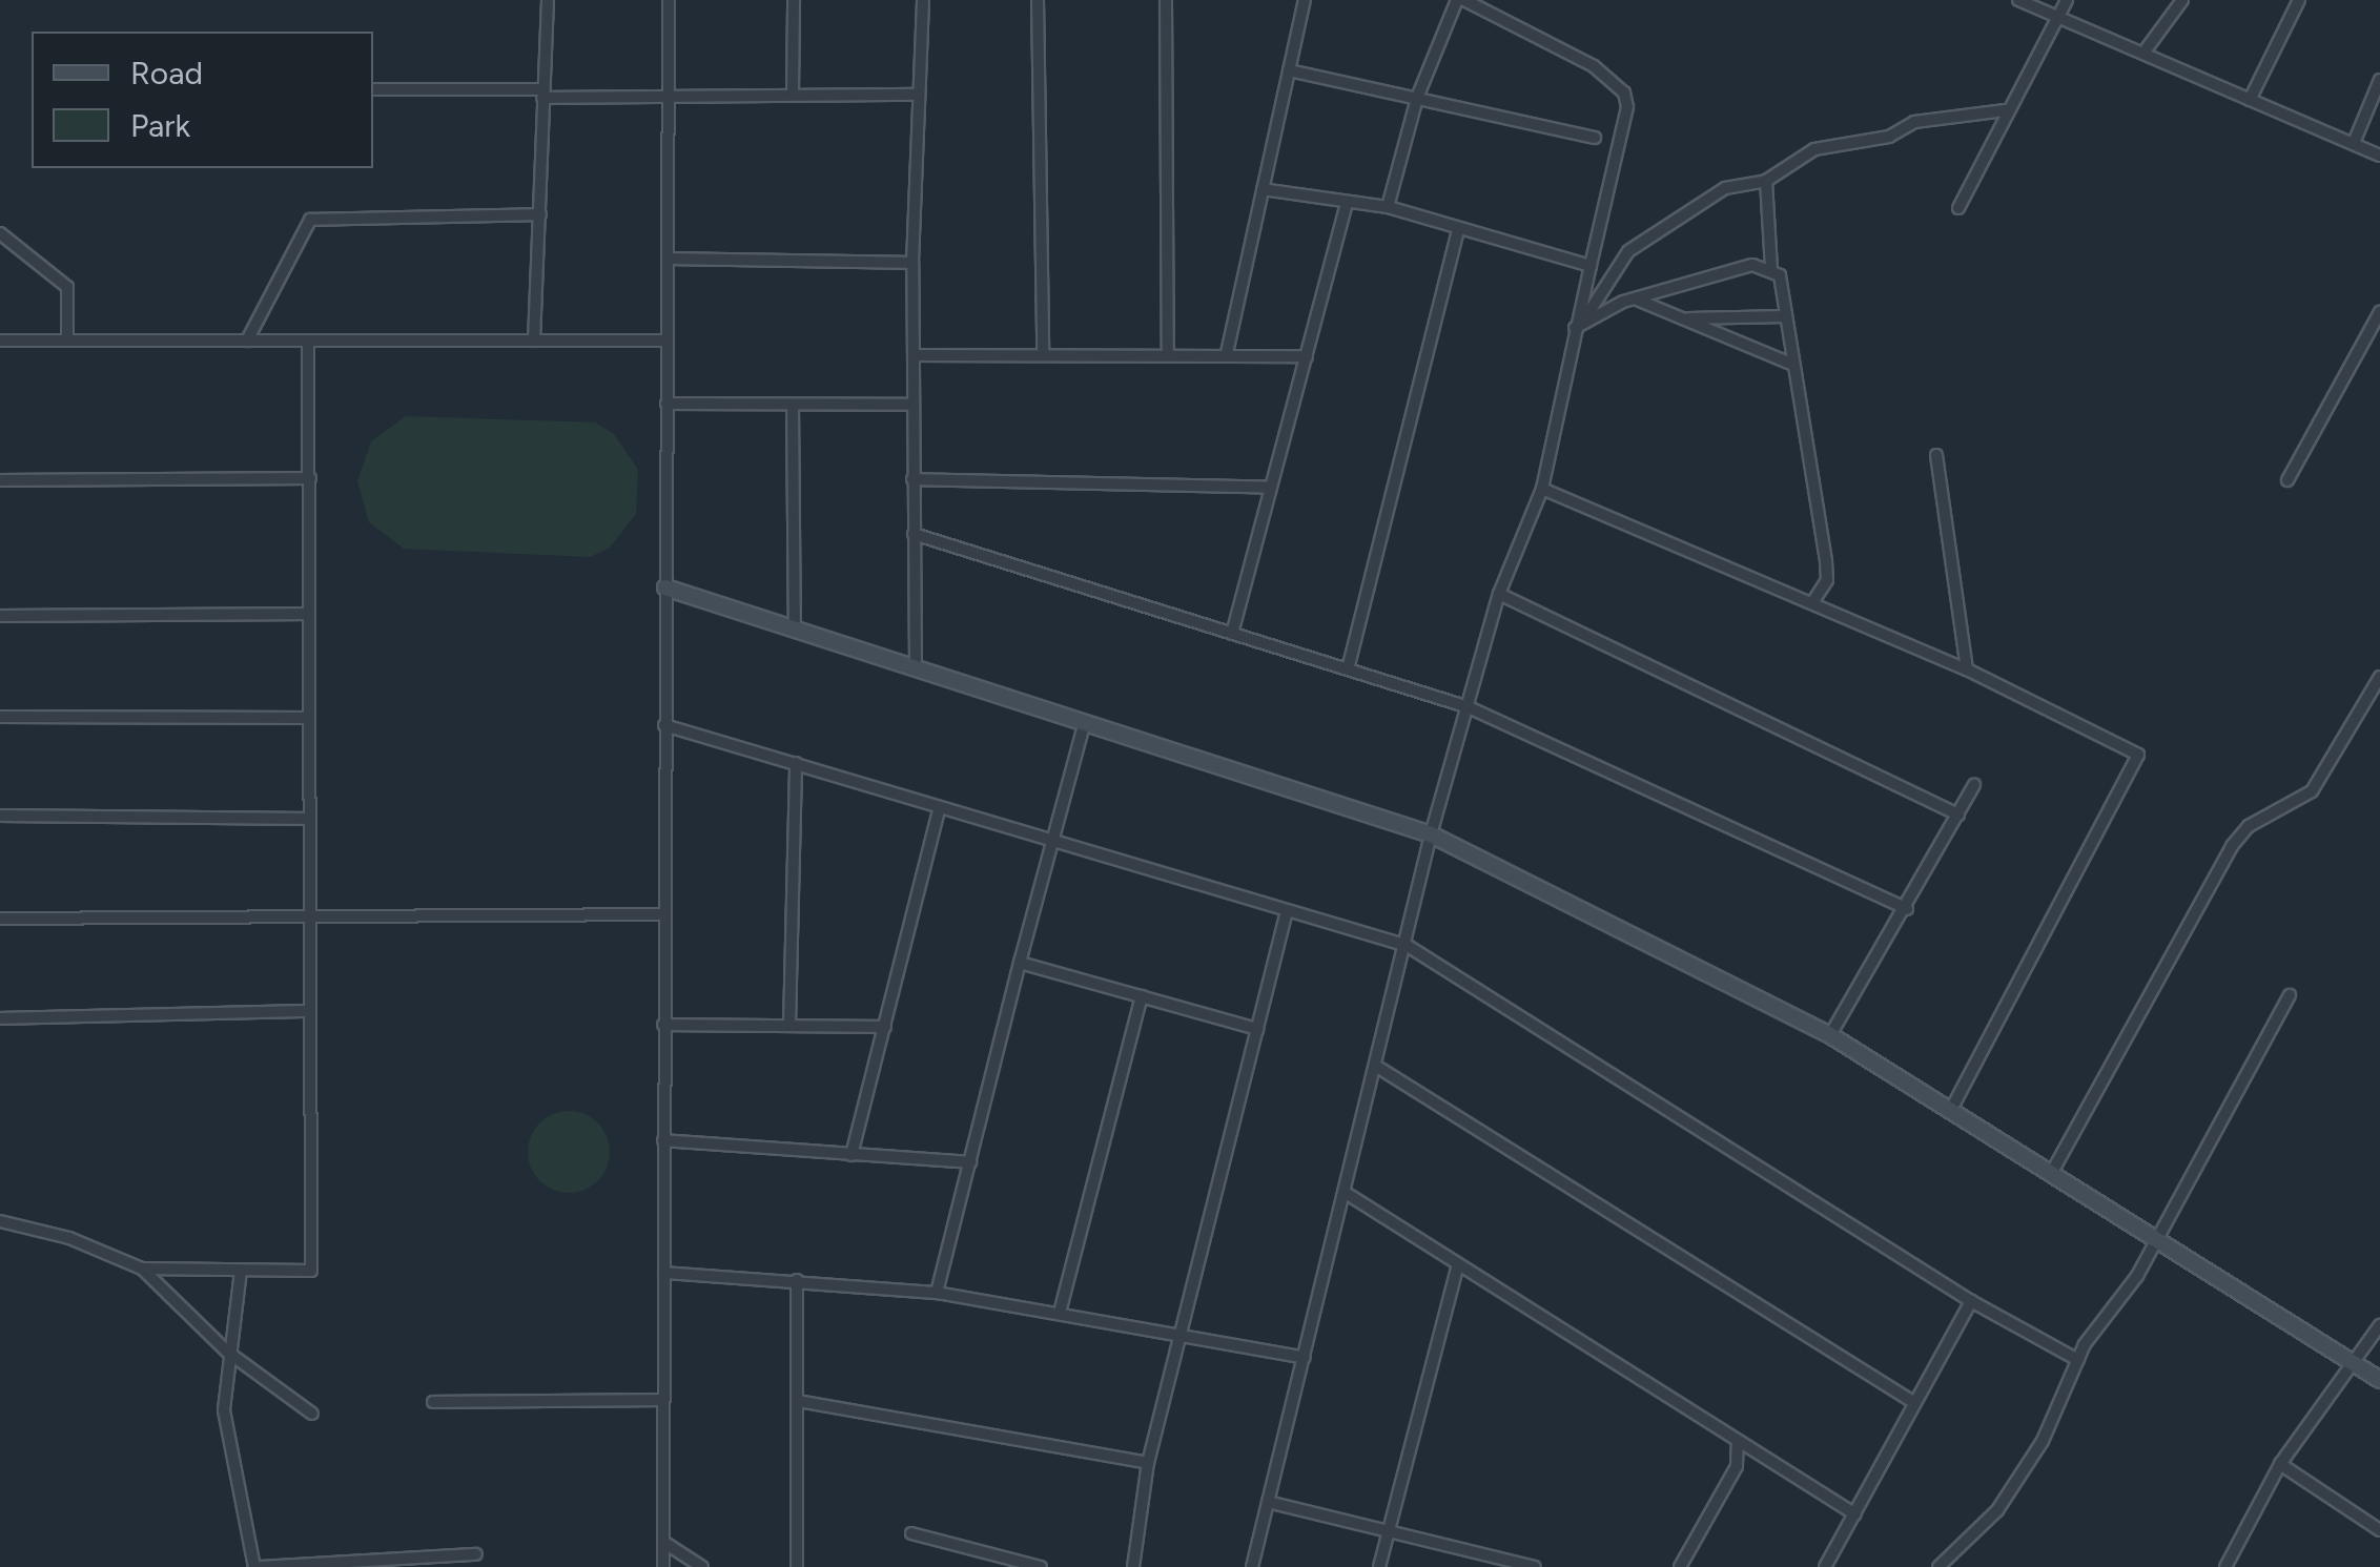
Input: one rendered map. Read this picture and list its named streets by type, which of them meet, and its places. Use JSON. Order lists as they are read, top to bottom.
{
  "legend": ["Road", "Park"]
}
